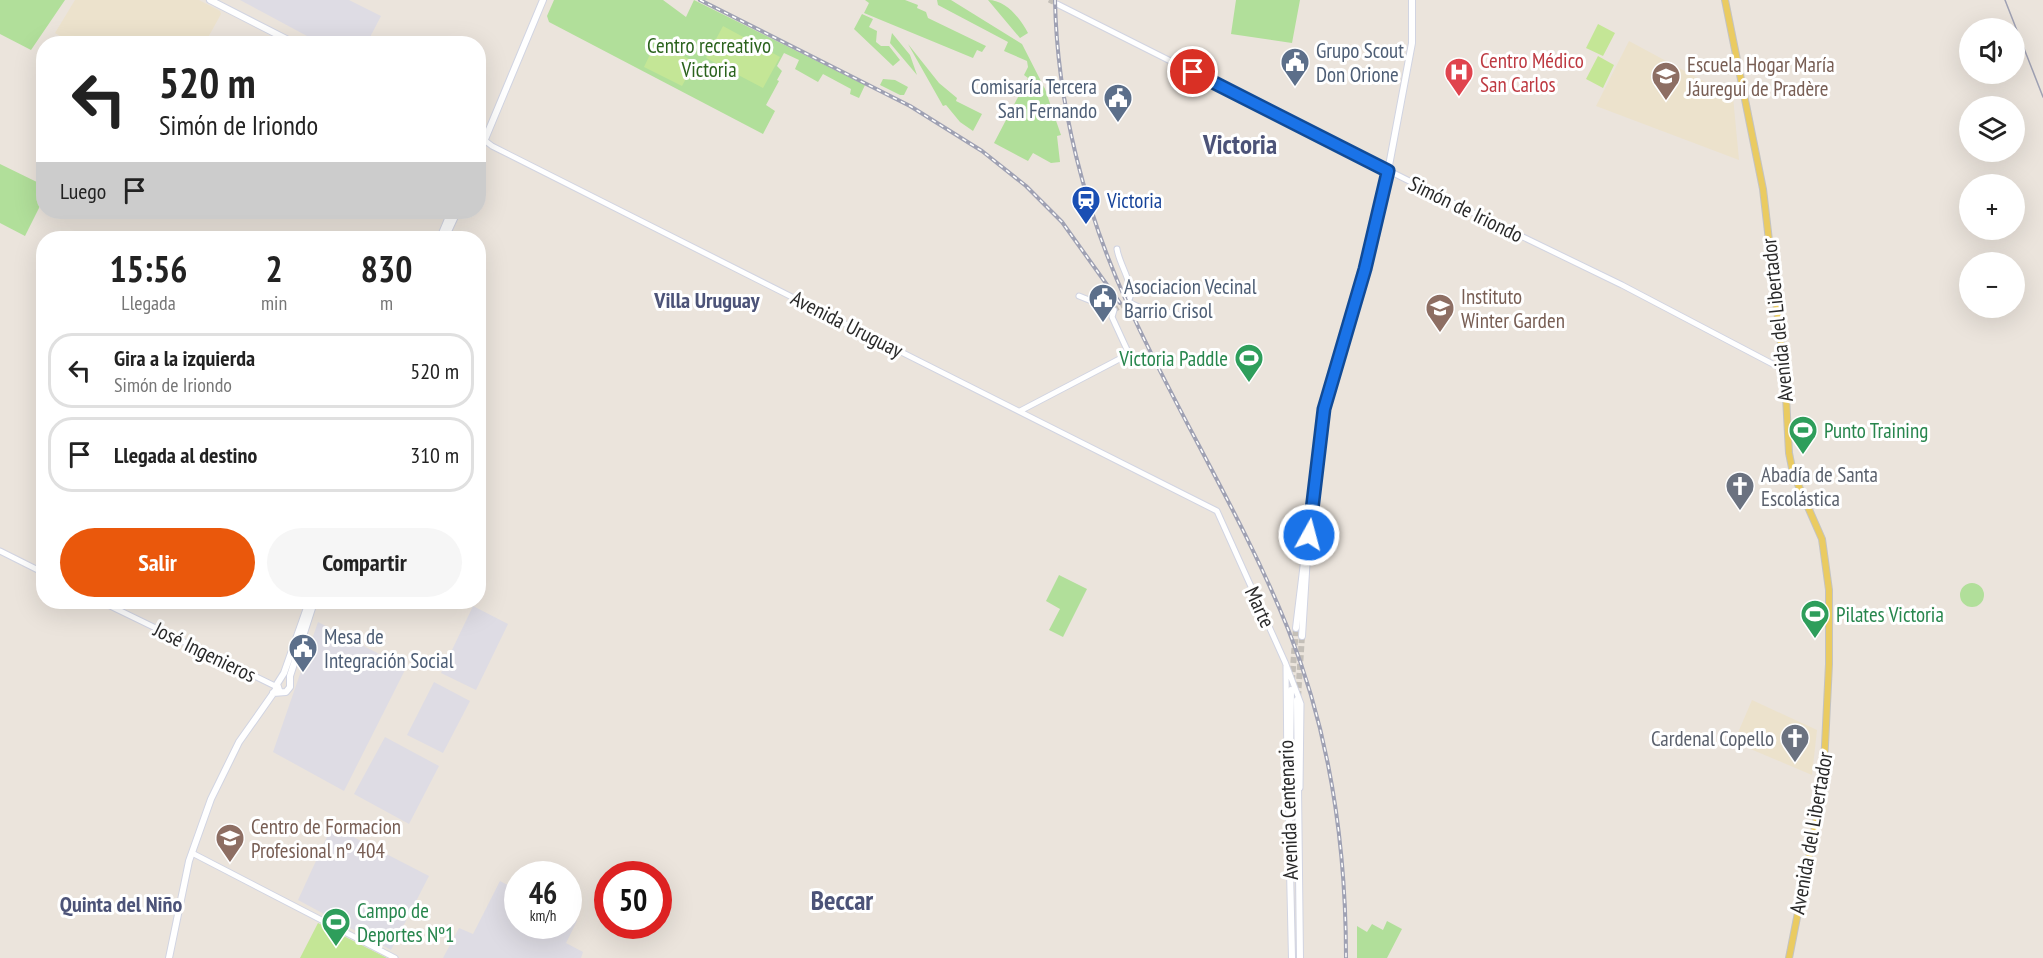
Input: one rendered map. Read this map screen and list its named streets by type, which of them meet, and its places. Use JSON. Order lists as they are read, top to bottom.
{
  "streets": {
    "main road": ["Avenida del Libertador", "Avenida Centenario"],
    "street": [
      "Simón de Iriondo",
      "Avenida Uruguay",
      "Marte",
      "José Ingenieros"
    ]
  },
  "crossings": [
    ["Simón de Iriondo", "Avenida del Libertador"],
    ["Avenida Uruguay", "Marte"],
    ["Marte", "Avenida Centenario"]
  ],
  "districts": [
    "Victoria",
    "Villa Uruguay",
    "Beccar",
    "Quinta del Niño"
  ],
  "parks": ["Centro recreativo Victoria"],
  "places": {
    "public building": [
      "Grupo Scout Don Orione",
      "Comisaría Tercera San Fernando",
      "Asociacion Vecinal Barrio Crisol",
      "Mesa de Integración Social"
    ],
    "hospital": ["Centro Médico San Carlos"],
    "school or university": ["Escuela Hogar María Jáuregui de Pradère", "Instituto Winter Garden", "Centro de Formacion Profesional nº 404"],
    "station": ["Victoria"],
    "sports": [
      "Victoria Paddle",
      "Punto Training",
      "Pilates Victoria",
      "Campo de Deportes Nº1"
    ],
    "church": ["Abadía de Santa Escolástica", "Cardenal Copello"]
  },
  "page": {
    "map_buttons": ["+", "−"],
    "turn": ["520 m", "Simón de Iriondo"],
    "then": "Luego",
    "eta": [
      "15:56",
      "Llegada",
      "2",
      "min",
      "830",
      "m"
    ],
    "list": [
      {
        "name": "Gira a la izquierda",
        "note": "Simón de Iriondo",
        "value": "520 m"
      },
      {
        "name": "Llegada al destino",
        "value": "310 m"
      }
    ],
    "buttons": ["Salir", "Compartir"],
    "speed": "46 km/h",
    "limit": "50"
  }
}
